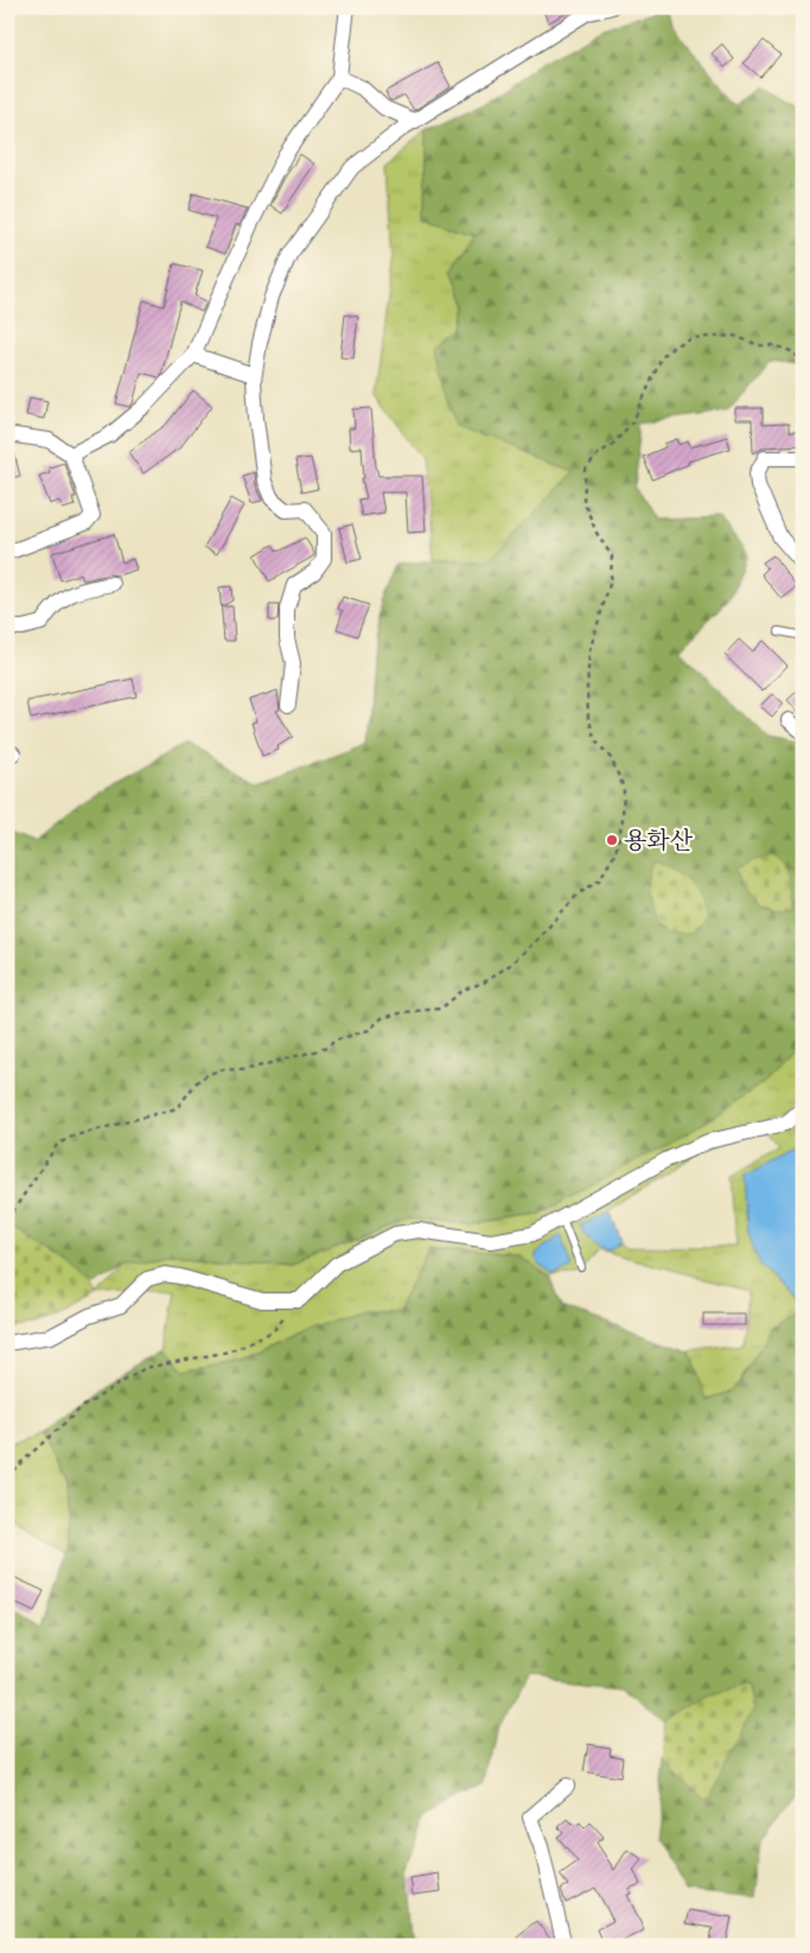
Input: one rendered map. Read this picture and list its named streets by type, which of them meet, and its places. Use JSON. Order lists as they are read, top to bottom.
{
  "places": ["용화산"]
}
